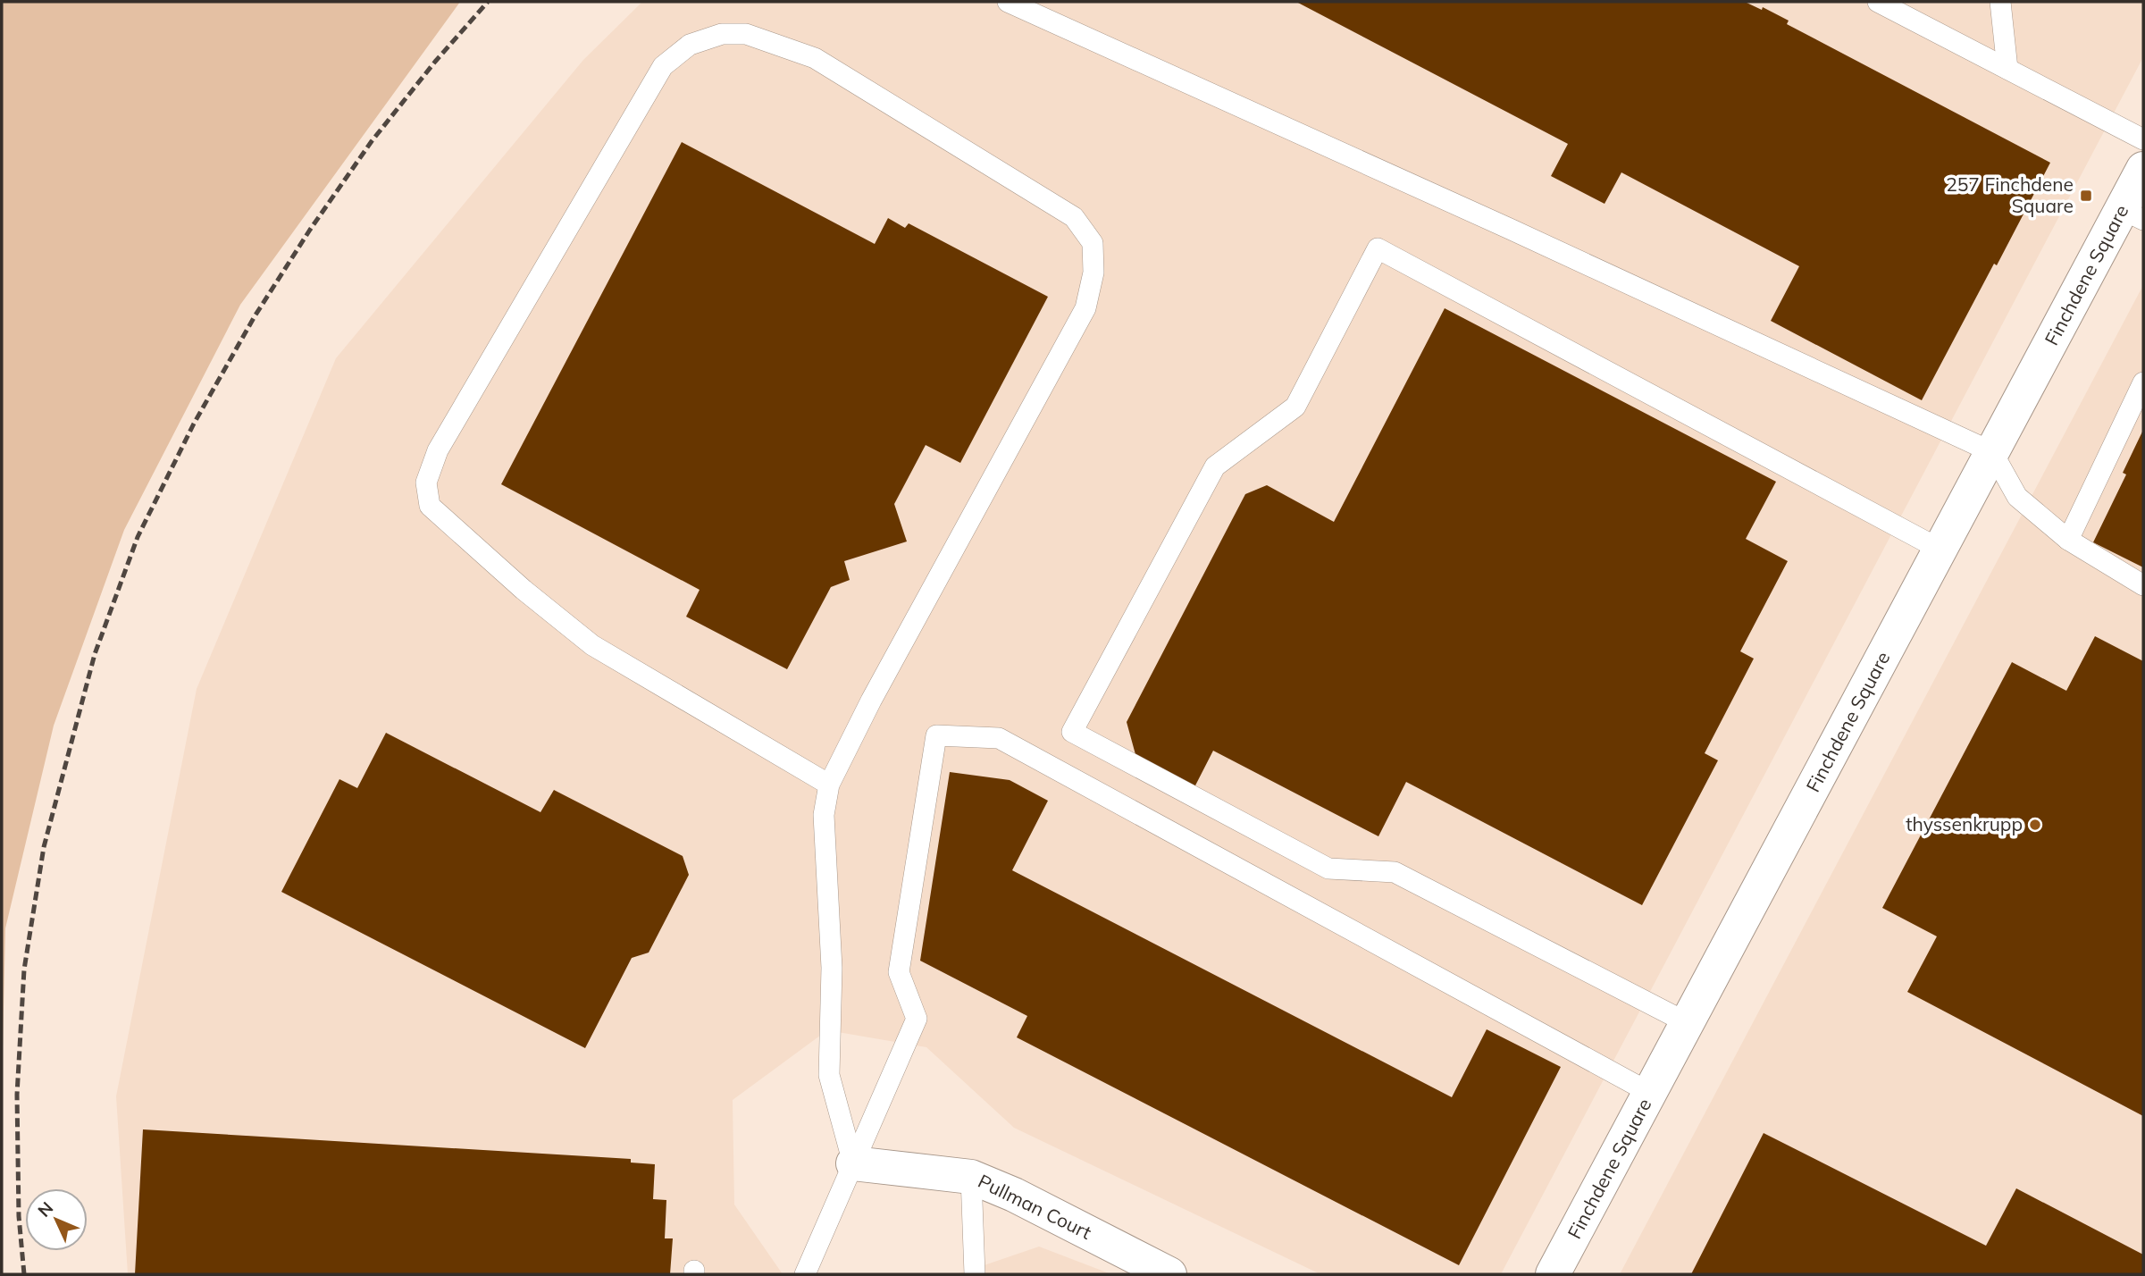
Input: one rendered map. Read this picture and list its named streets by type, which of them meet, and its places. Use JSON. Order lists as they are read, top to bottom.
{
  "streets": {
    "street": ["Finchdene Square", "Pullman Court"]
  },
  "places": {
    "transit": ["257 Finchdene Square"],
    "other": ["thyssenkrupp"]
  },
  "north": "top left"
}
